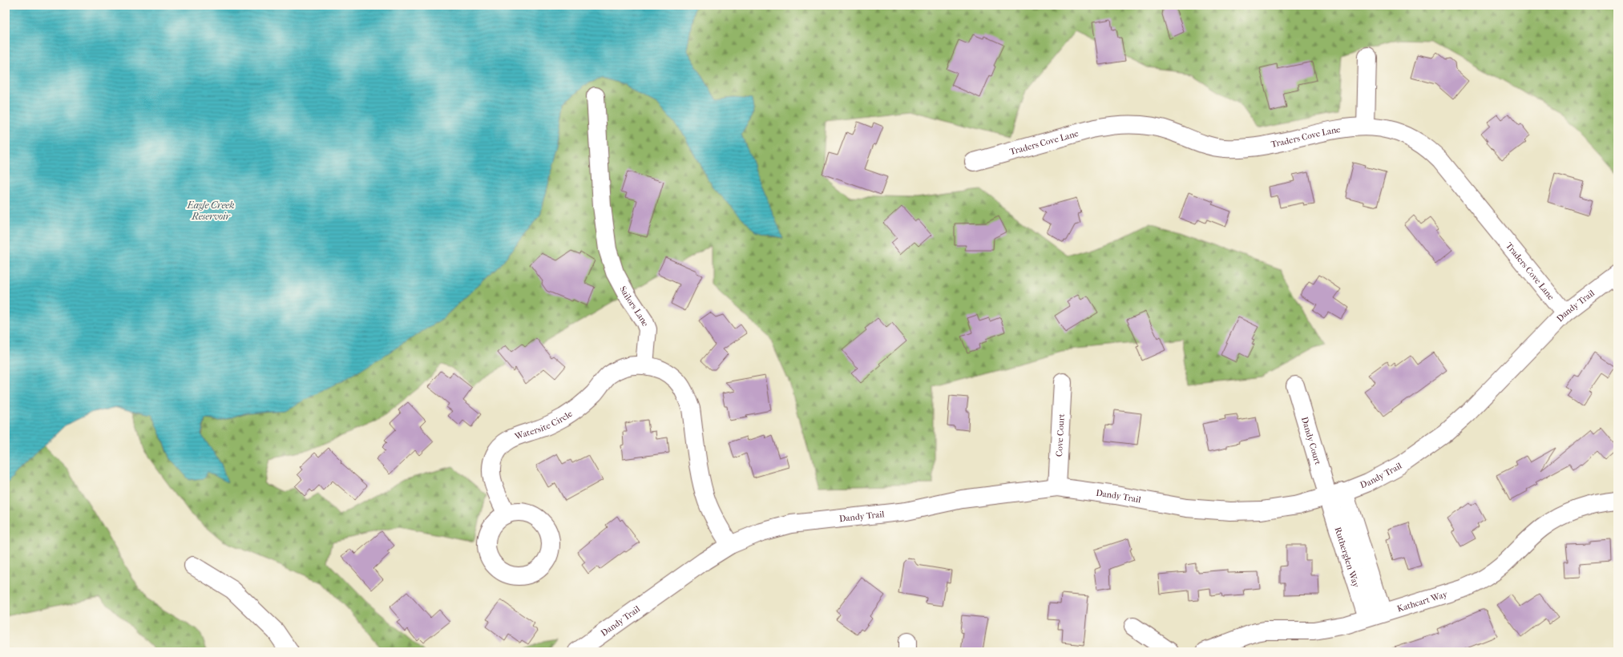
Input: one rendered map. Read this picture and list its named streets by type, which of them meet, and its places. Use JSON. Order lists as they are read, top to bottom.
{
  "streets": {
    "street": [
      "Traders Cove Lane",
      "Sailors Lane",
      "Dandy Trail",
      "Watersite Circle",
      "Cove Court",
      "Dandy Court",
      "Rutherglen Way",
      "Kathcart Way"
    ]
  },
  "crossings": [
    ["Traders Cove Lane", "Dandy Trail"],
    ["Sailors Lane", "Watersite Circle"],
    ["Dandy Trail", "Cove Court"],
    ["Dandy Trail", "Dandy Court"],
    ["Dandy Trail", "Rutherglen Way"],
    ["Dandy Court", "Rutherglen Way"],
    ["Rutherglen Way", "Kathcart Way"]
  ],
  "water": ["Eagle Creek Reservoir"]
}
